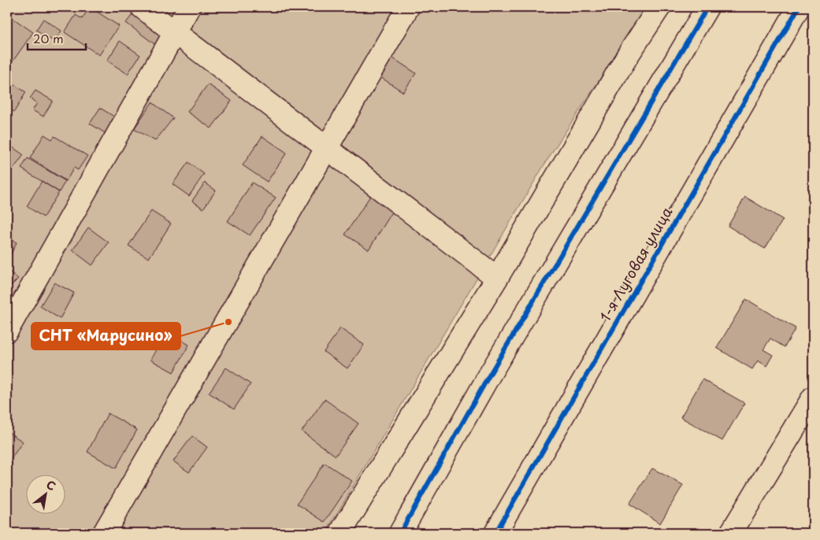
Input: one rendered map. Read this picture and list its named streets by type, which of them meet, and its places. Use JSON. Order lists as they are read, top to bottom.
{
  "streets": {
    "street": ["1-я Луговая улица"]
  },
  "places": ["СНТ «Марусино»"],
  "scale_bar": "20 m",
  "north": "top right"
}
